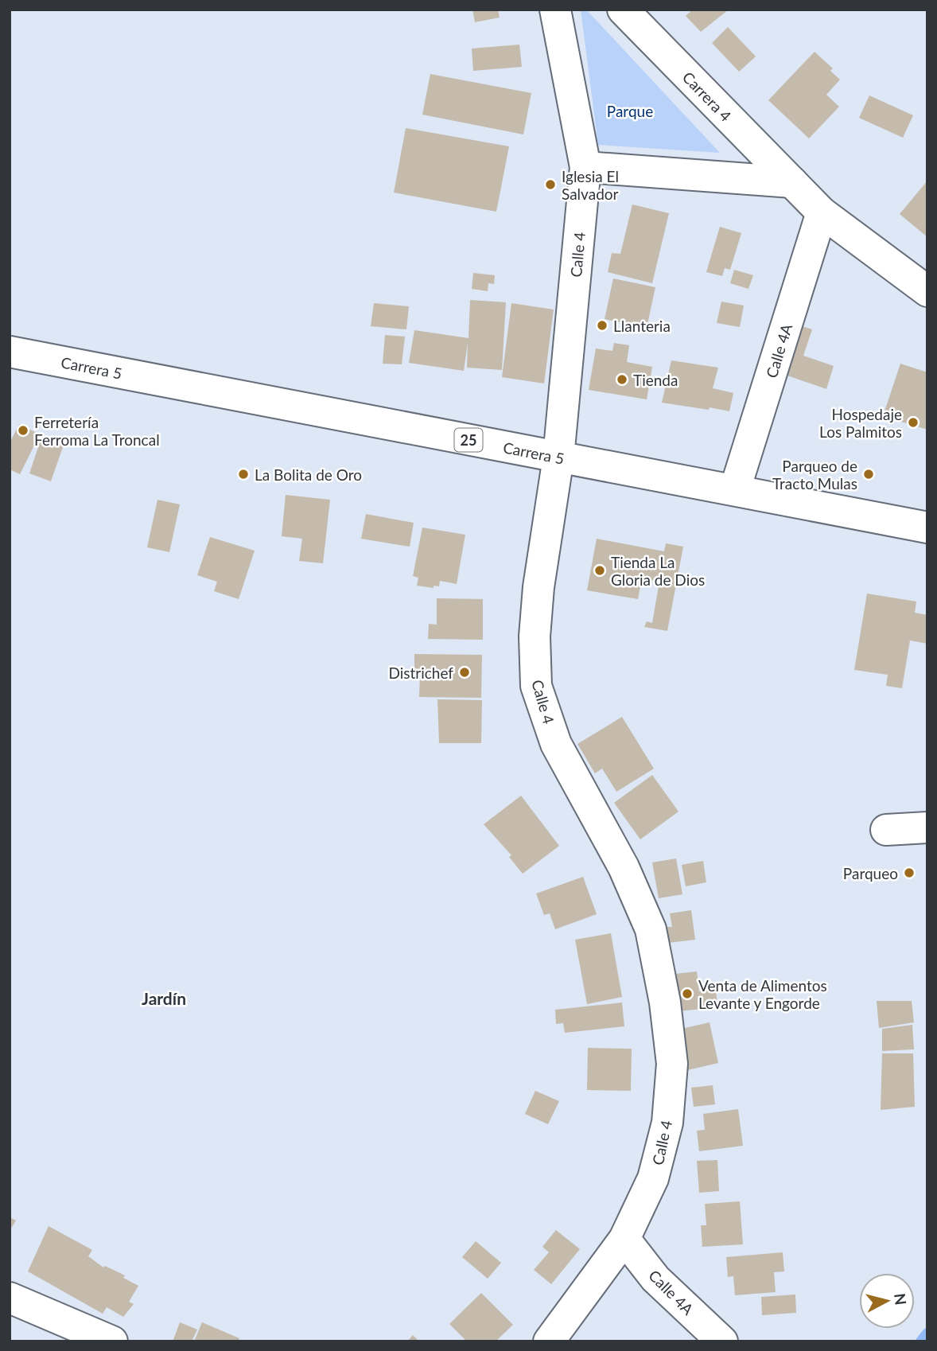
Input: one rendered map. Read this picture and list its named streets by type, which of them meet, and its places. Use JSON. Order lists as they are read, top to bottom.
{
  "streets": {
    "main road": [
      "Carrera 4",
      "Calle 4",
      "Calle 4A",
      "Carrera 5",
      "25"
    ]
  },
  "crossings": [
    ["Carrera 4", "Calle 4A"],
    ["Calle 4", "Calle 4A"],
    ["Calle 4", "Carrera 5"],
    ["Calle 4A", "Carrera 5"]
  ],
  "districts": ["Jardín"],
  "parks": ["Parque"],
  "places": [
    "Iglesia El Salvador",
    "Llanteria",
    "Tienda",
    "Hospedaje Los Palmitos",
    "Ferretería Ferroma La Troncal",
    "La Bolita de Oro",
    "Parqueo de Tracto Mulas",
    "Tienda La Gloria de Dios",
    "Districhef",
    "Parqueo",
    "Venta de Alimentos Levante y Engorde"
  ],
  "north": "right"
}
